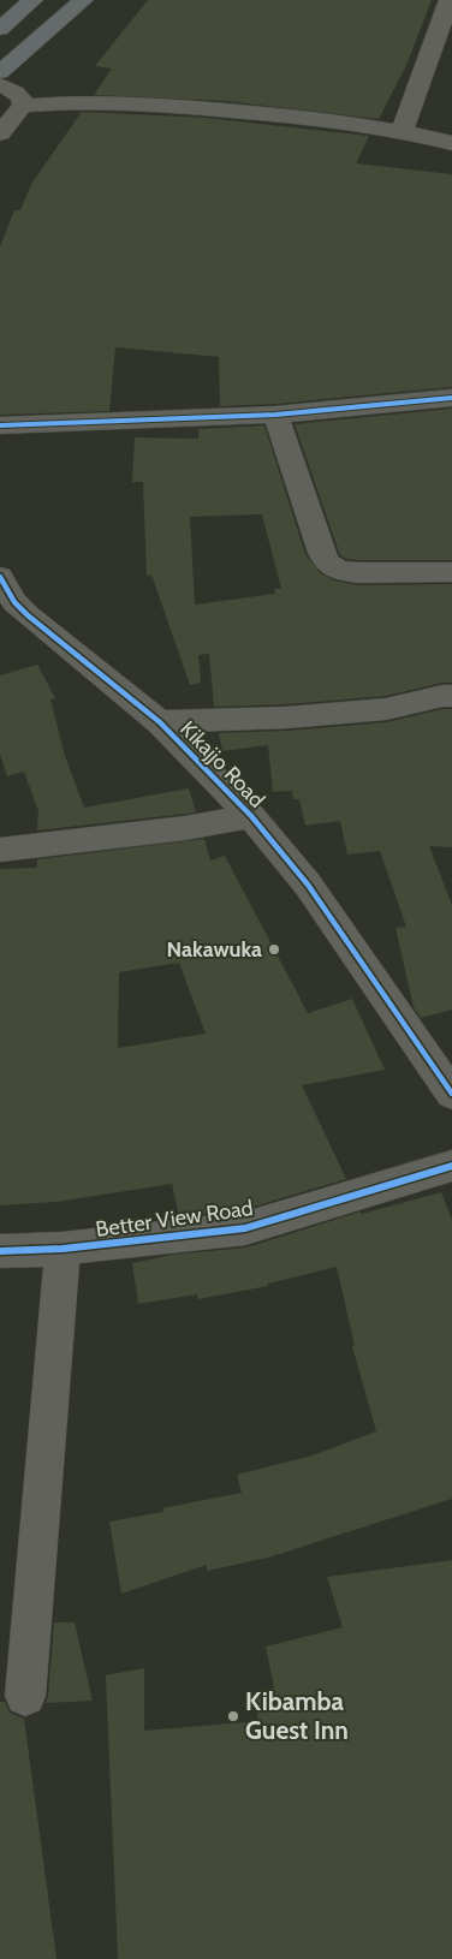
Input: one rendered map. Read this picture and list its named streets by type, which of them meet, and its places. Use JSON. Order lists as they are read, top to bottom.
{
  "streets": {
    "street": ["Kikajjo Road", "Better View Road"]
  },
  "places": ["Nakawuka", "Kibamba Guest Inn"]
}
